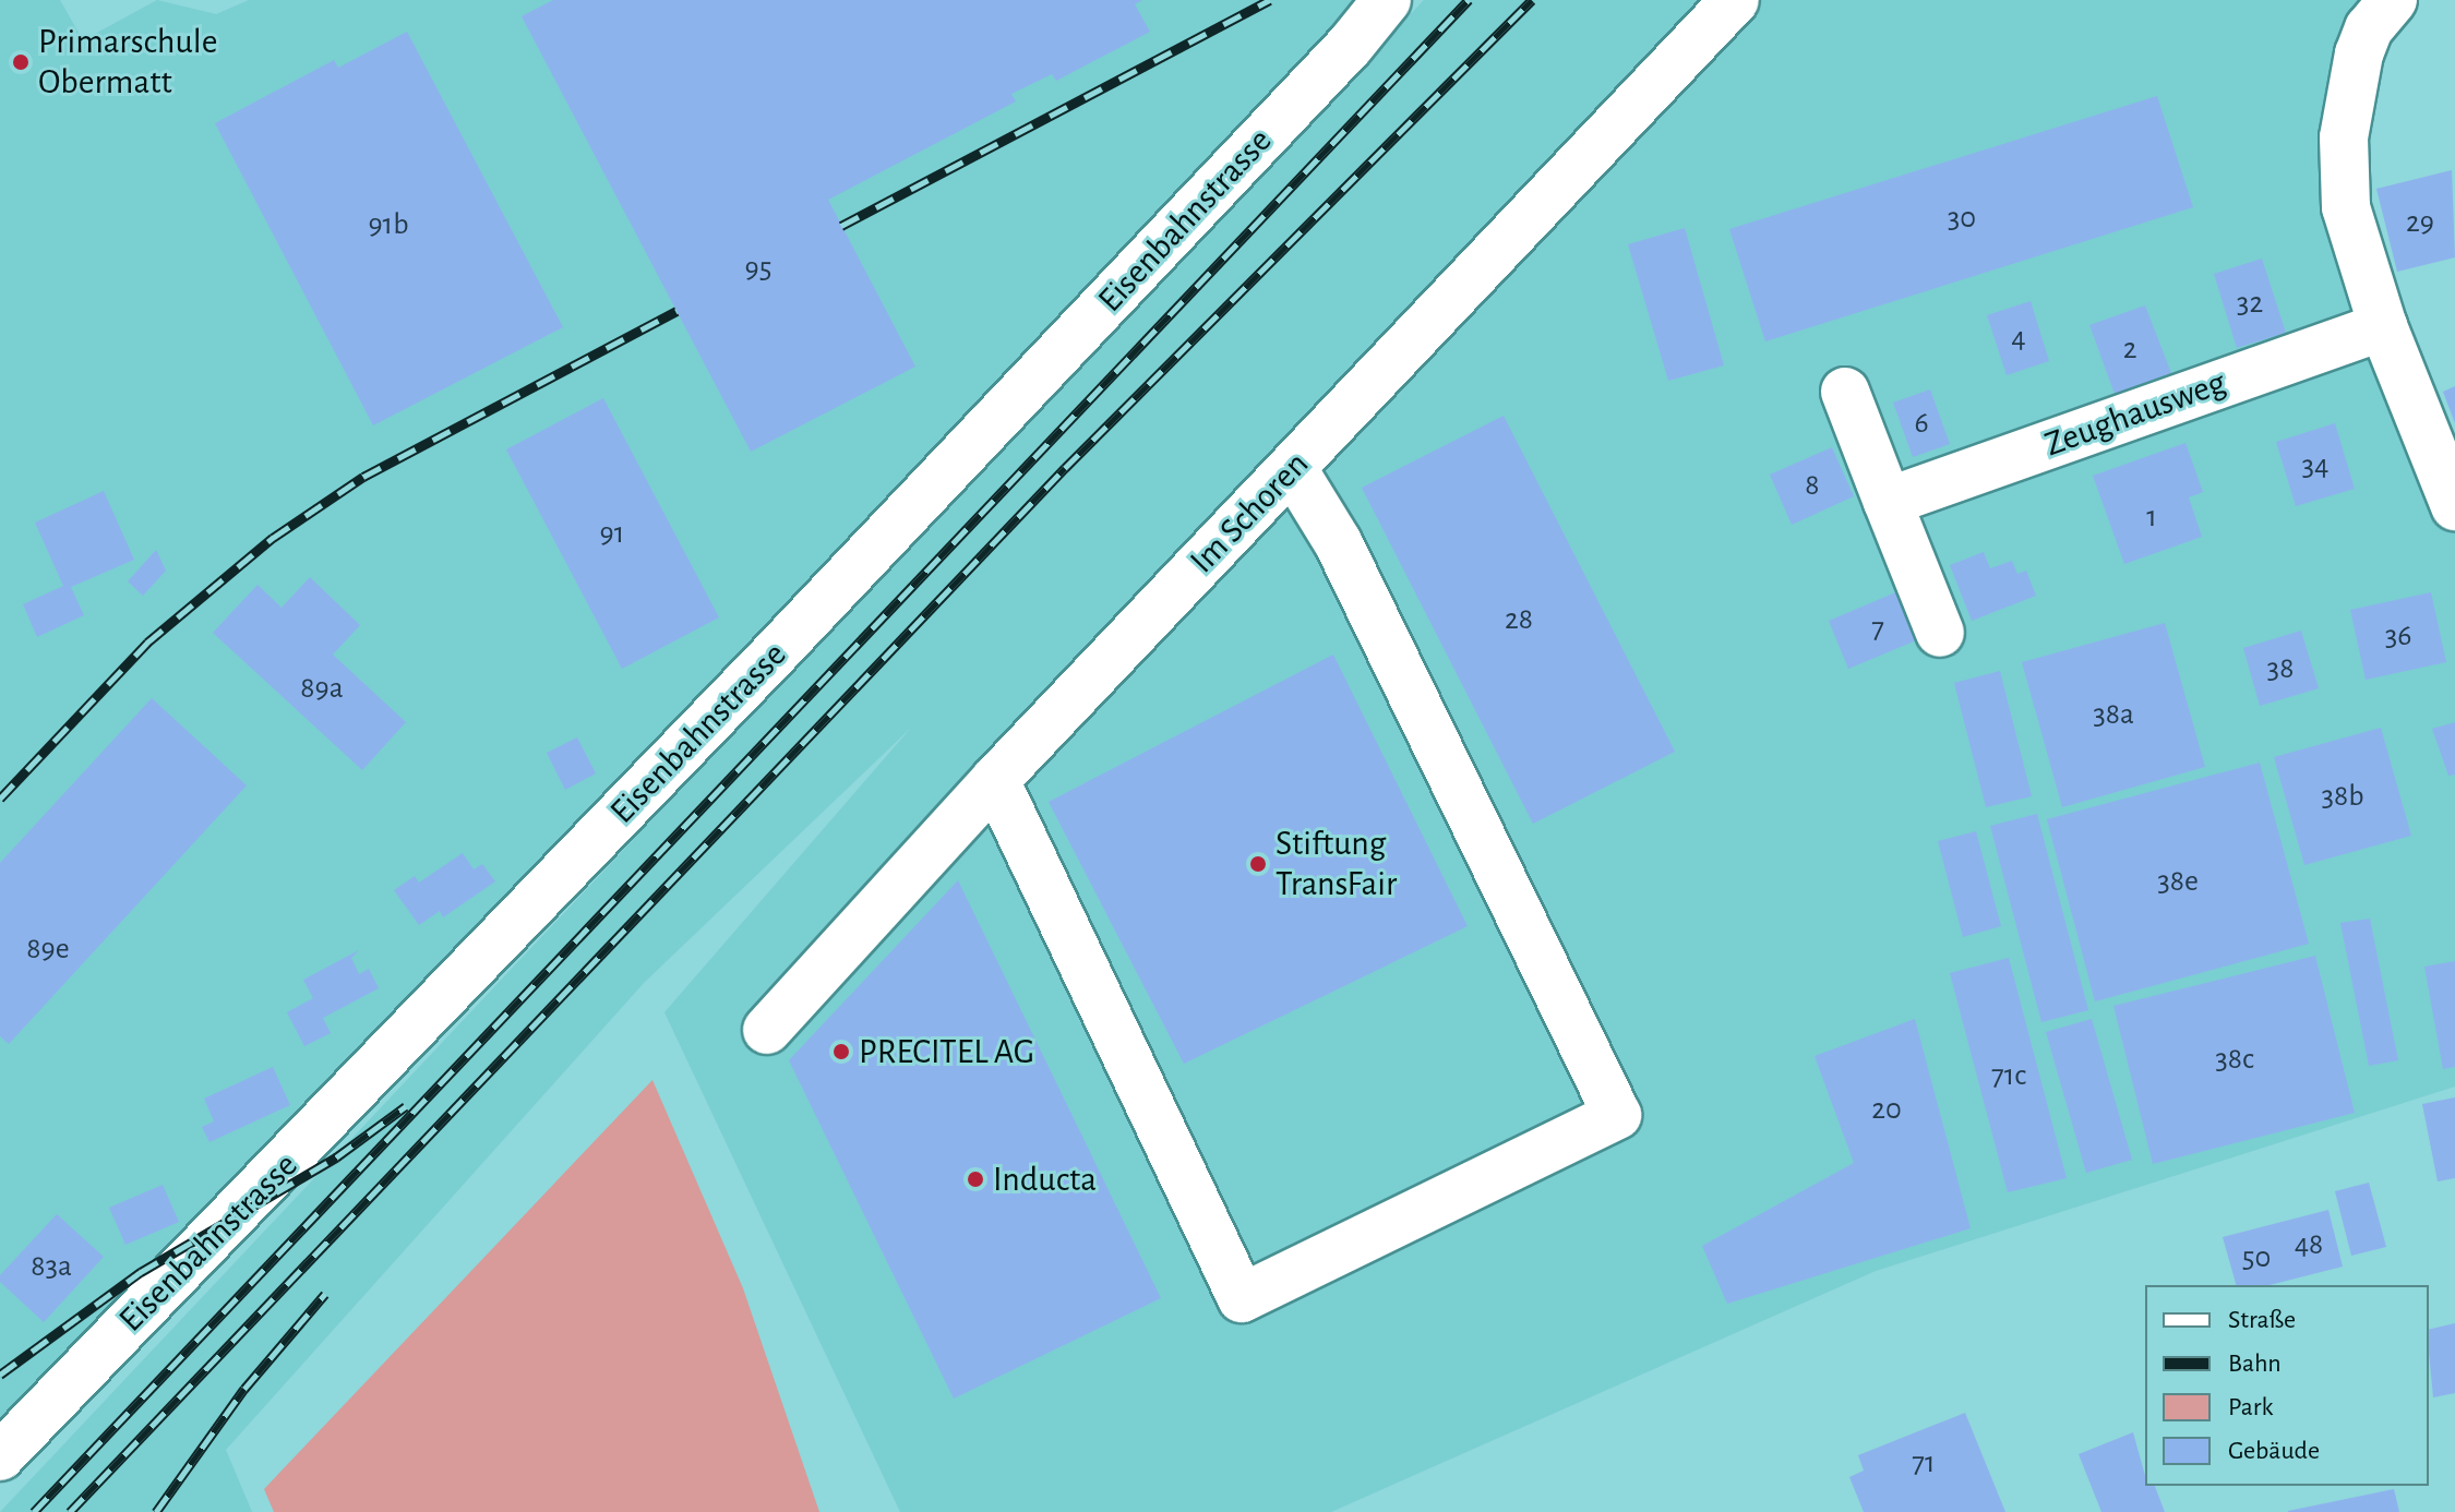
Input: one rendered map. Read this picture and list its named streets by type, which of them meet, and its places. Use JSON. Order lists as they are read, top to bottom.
{
  "streets": {
    "street": ["Eisenbahnstrasse", "Zeughausweg", "Im Schoren"]
  },
  "places": [
    "Primarschule Obermatt",
    "Stiftung TransFair",
    "PRECITEL AG",
    "Inducta"
  ],
  "house_numbers": [
    "30",
    "29",
    "91b",
    "95",
    "32",
    "4",
    "2",
    "6",
    "34",
    "8",
    "1",
    "91",
    "28",
    "7",
    "36",
    "38",
    "89a",
    "38a",
    "38b",
    "38e",
    "89e",
    "38c",
    "71c",
    "20",
    "48",
    "50",
    "83a",
    "71"
  ],
  "legend": [
    "Straße",
    "Bahn",
    "Park",
    "Gebäude"
  ]
}
